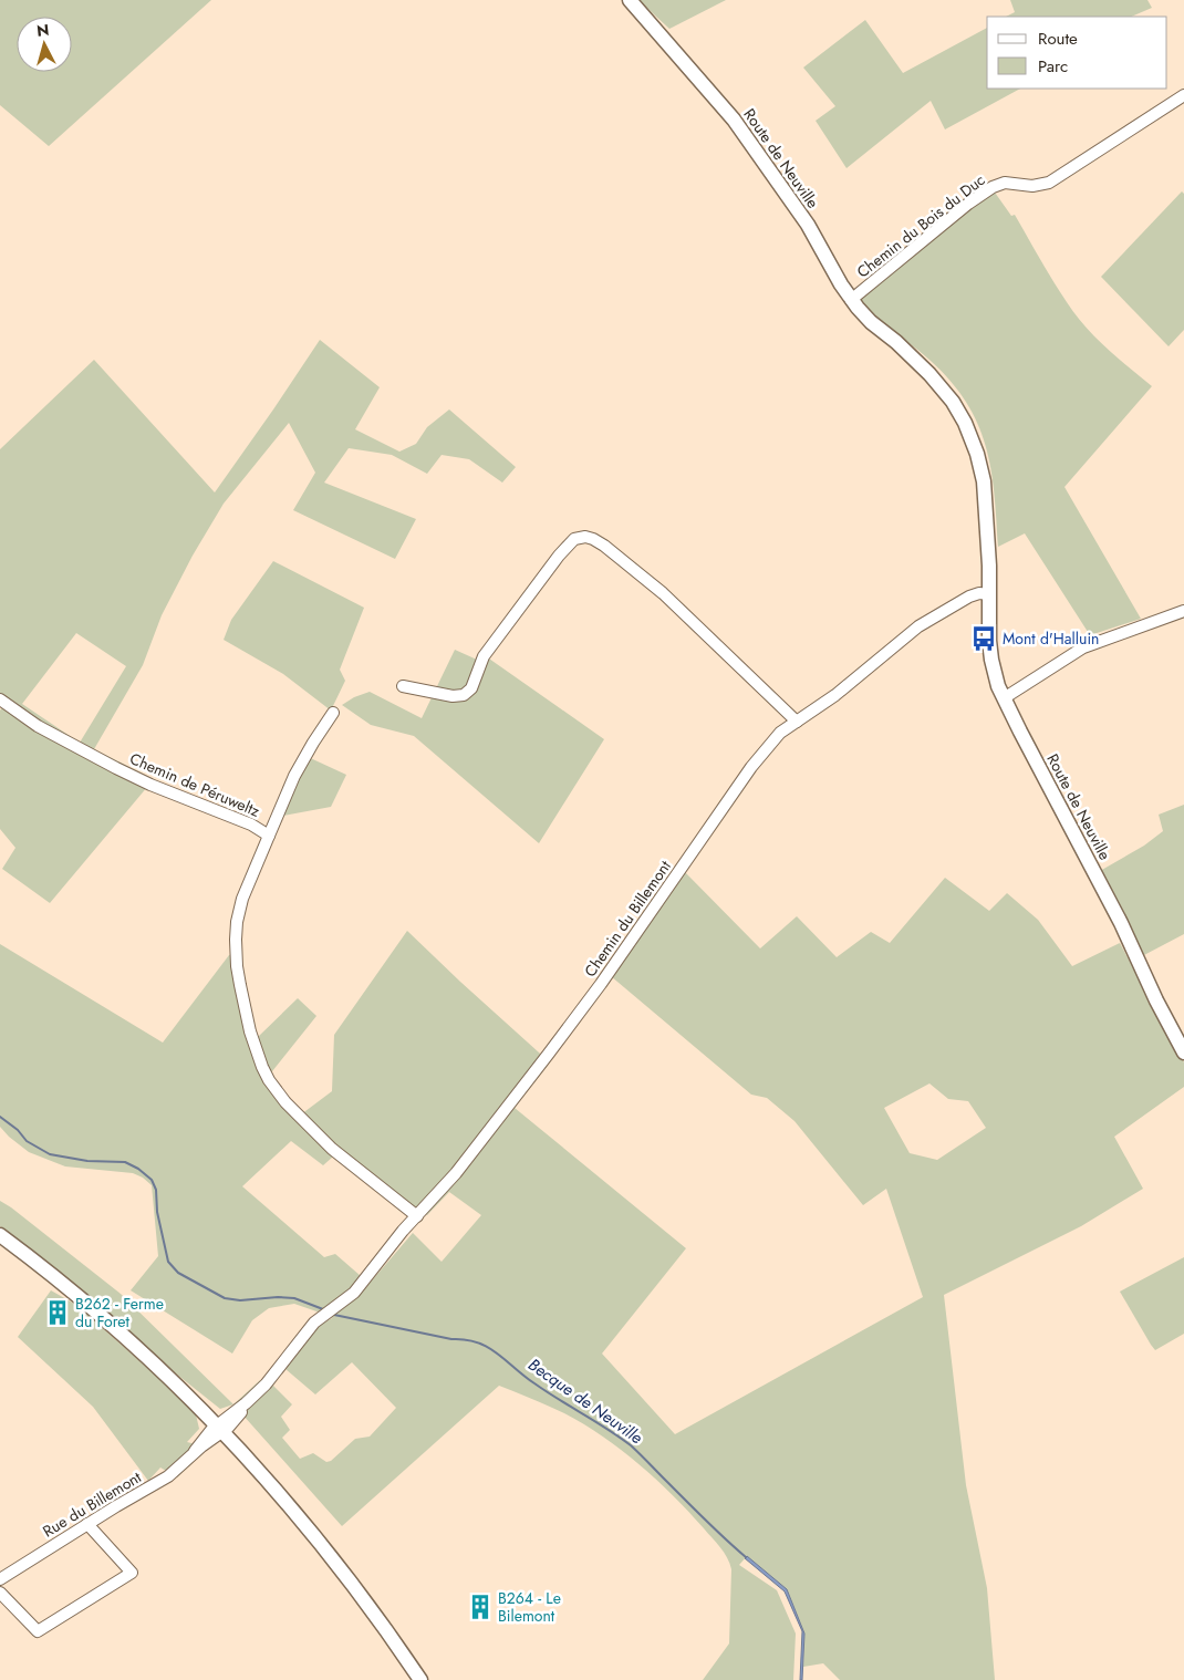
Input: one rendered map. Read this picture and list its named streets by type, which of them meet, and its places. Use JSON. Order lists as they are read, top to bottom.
{
  "streets": {
    "main road": ["Route de Neuville"],
    "street": [
      "Chemin du Bois du Duc",
      "Chemin de Péruweltz",
      "Chemin du Billemont",
      "Rue du Billemont"
    ]
  },
  "crossings": [
    ["Route de Neuville", "Chemin du Bois du Duc"],
    ["Route de Neuville", "Chemin du Billemont"],
    ["Chemin de Péruweltz", "Chemin du Billemont"],
    ["Chemin du Billemont", "Rue du Billemont"]
  ],
  "water": ["Becque de Neuville"],
  "places": {
    "bus stop": ["Mont d'Halluin"],
    "building": ["B262 - Ferme du Foret", "B264 - Le Bilemont"]
  },
  "legend": ["Route", "Parc"],
  "north": "top"
}
